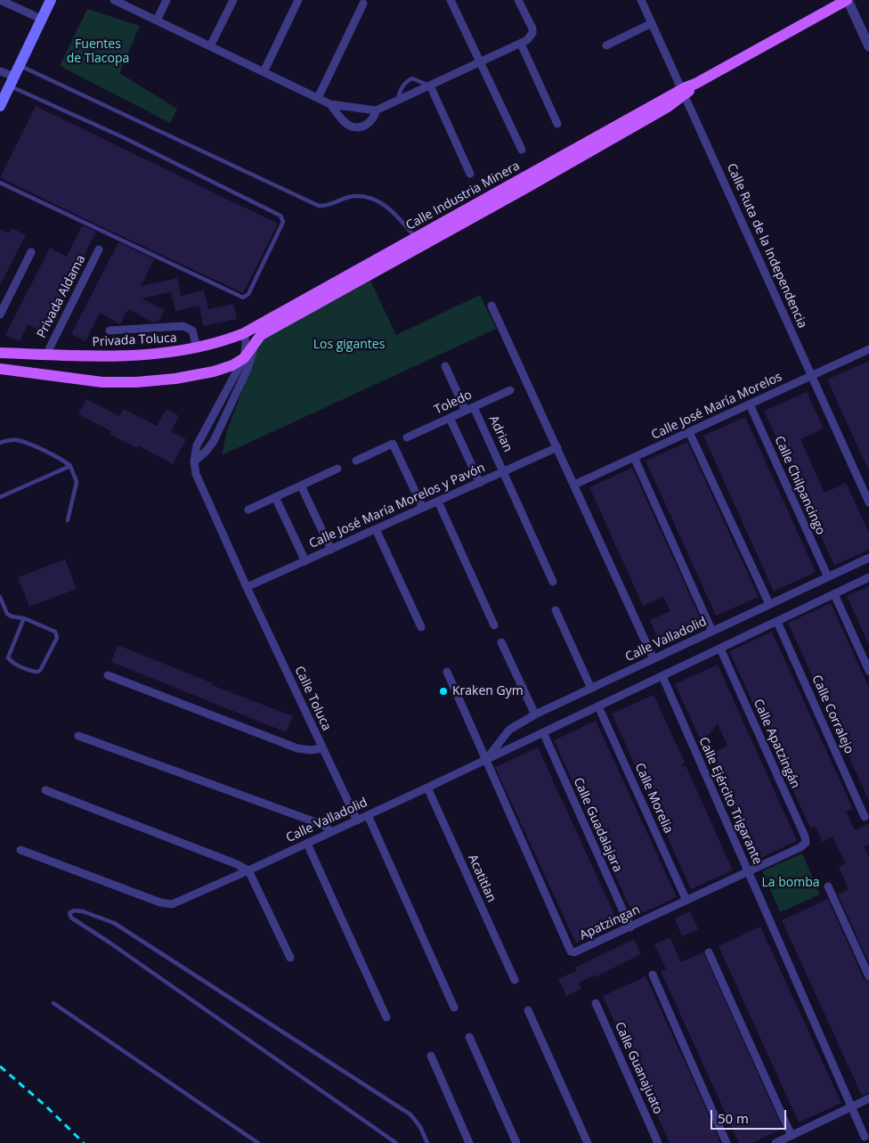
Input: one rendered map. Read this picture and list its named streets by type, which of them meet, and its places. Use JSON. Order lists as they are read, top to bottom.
{
  "streets": {
    "main road": ["Calle Industria Minera", "Privada Toluca"],
    "street": [
      "Calle Ruta de la Independencia",
      "Privada Aldama",
      "Toledo",
      "Calle José María Morelos",
      "Adrian",
      "Calle Chilpancingo",
      "Calle José María Morelos y Pavón",
      "Calle Valladolid",
      "Calle Toluca",
      "Calle Corralejo",
      "Calle Apatzingán",
      "Calle Morelia",
      "Calle Ejército Trigarante",
      "Calle Guadalajara",
      "Acatitlan",
      "Apatzingan",
      "Calle Guanajuato"
    ]
  },
  "crossings": [
    ["Calle Industria Minera", "Calle Ruta de la Independencia"],
    ["Calle Industria Minera", "Privada Toluca"],
    ["Calle Ruta de la Independencia", "Calle José María Morelos"],
    ["Privada Aldama", "Privada Toluca"],
    ["Toledo", "Adrian"],
    ["Calle José María Morelos", "Calle Chilpancingo"],
    ["Adrian", "Calle José María Morelos y Pavón"],
    ["Calle Chilpancingo", "Calle Valladolid"],
    ["Calle José María Morelos y Pavón", "Calle Toluca"],
    ["Calle Valladolid", "Calle Toluca"],
    ["Calle Valladolid", "Calle Corralejo"],
    ["Calle Valladolid", "Calle Apatzingán"],
    ["Calle Valladolid", "Calle Morelia"],
    ["Calle Valladolid", "Calle Ejército Trigarante"],
    ["Calle Valladolid", "Calle Guadalajara"],
    ["Calle Valladolid", "Acatitlan"],
    ["Calle Valladolid", "Apatzingan"],
    ["Calle Apatzingán", "Apatzingan"],
    ["Calle Morelia", "Apatzingan"],
    ["Calle Ejército Trigarante", "Apatzingan"],
    ["Calle Guadalajara", "Apatzingan"]
  ],
  "parks": ["Fuentes de Tlacopa", "Los gigantes", "La bomba"],
  "places": ["Kraken Gym"],
  "scale_bar": "50 m"
}
